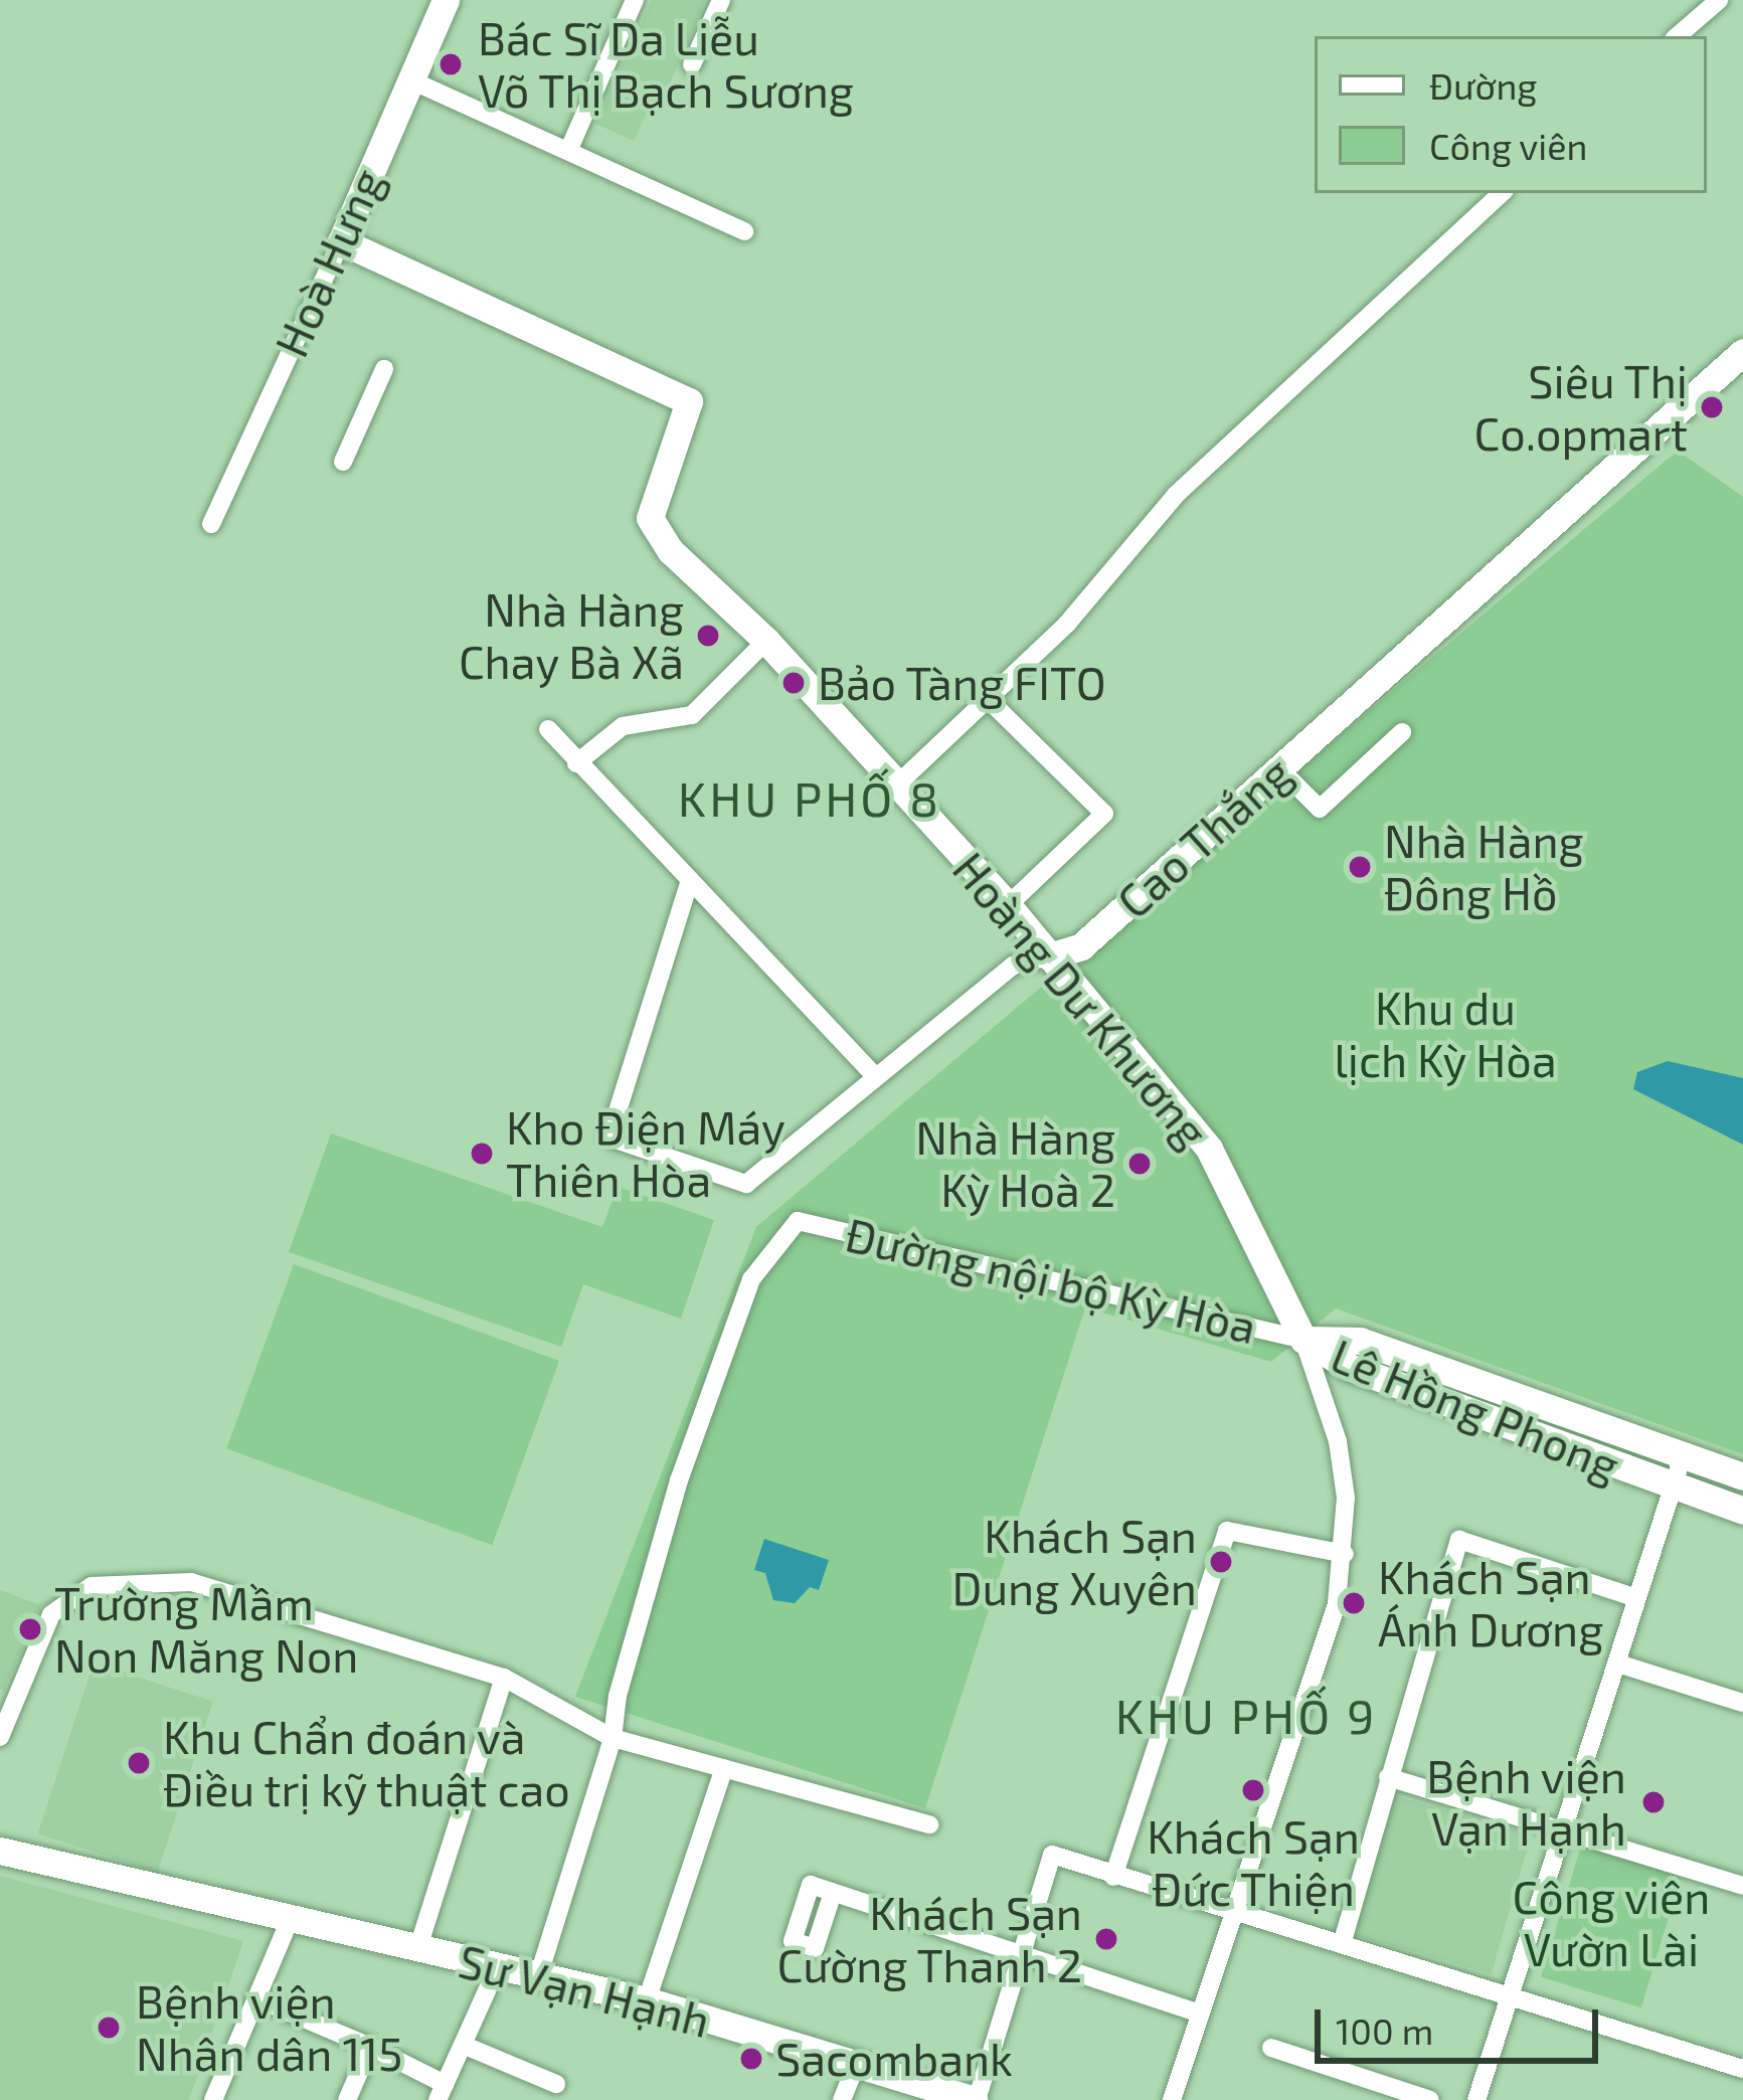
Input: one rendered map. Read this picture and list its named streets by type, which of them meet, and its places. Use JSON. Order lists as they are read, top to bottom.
{
  "streets": {
    "street": [
      "Hoà Hưng",
      "Cao Thắng",
      "Hoàng Dư Khương",
      "Đường nội bộ Kỳ Hòa",
      "Lê Hồng Phong",
      "Sư Vạn Hạnh"
    ]
  },
  "crossings": [
    ["Hoà Hưng", "Hoàng Dư Khương"],
    ["Cao Thắng", "Hoàng Dư Khương"],
    ["Hoàng Dư Khương", "Đường nội bộ Kỳ Hòa"],
    ["Hoàng Dư Khương", "Lê Hồng Phong"],
    ["Đường nội bộ Kỳ Hòa", "Lê Hồng Phong"]
  ],
  "districts": ["KHU PHỐ 8", "KHU PHỐ 9"],
  "parks": ["Khu du lịch Kỳ Hòa", "Công viên Vườn Lài"],
  "places": [
    "Bác Sĩ Da Liễu Võ Thị Bạch Sương",
    "Siêu Thị Co.opmart",
    "Nhà Hàng Chay Bà Xã",
    "Bảo Tàng FITO",
    "Nhà Hàng Đông Hồ",
    "Kho Điện Máy Thiên Hòa",
    "Nhà Hàng Kỳ Hoà 2",
    "Khách Sạn Dung Xuyên",
    "Khách Sạn Ánh Dương",
    "Trường Mầm Non Măng Non",
    "Khu Chẩn đoán và Điều trị kỹ thuật cao",
    "Khách Sạn Đức Thiện",
    "Bệnh viện Vạn Hạnh",
    "Khách Sạn Cường Thanh 2",
    "Bệnh viện Nhân dân 115",
    "Sacombank"
  ],
  "legend": ["Đường", "Công viên"],
  "scale_bar": "100 m"
}
